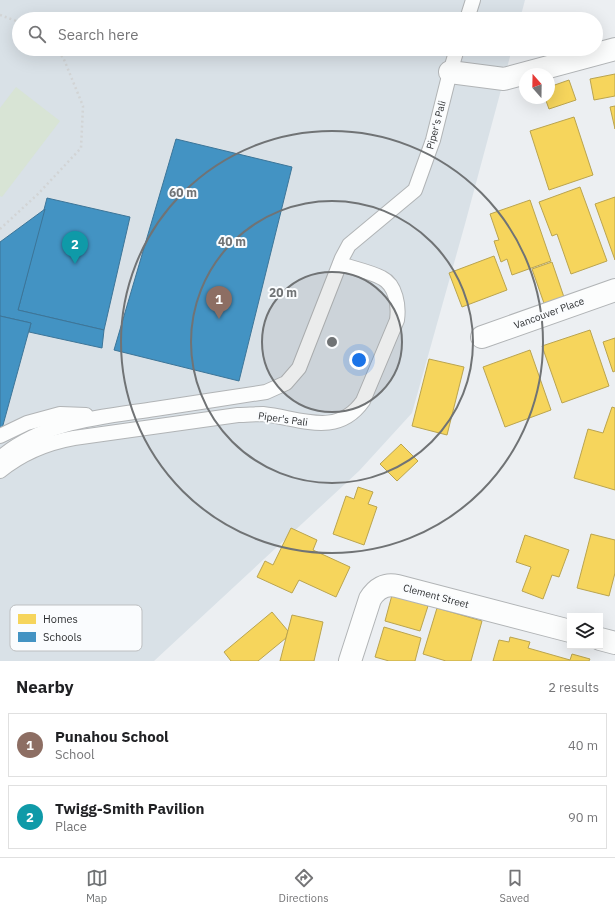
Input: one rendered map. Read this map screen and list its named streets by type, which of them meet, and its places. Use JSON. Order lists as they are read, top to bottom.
{
  "streets": {
    "street": ["Vancouver Place", "Clement Street"],
    "lane": ["Piper's Pali"]
  },
  "legend": ["Homes", "Schools"],
  "north": "top",
  "page": {
    "search": "Search here",
    "pins": ["2", "1"],
    "heading": ["Nearby", "2 results"],
    "list": [
      {
        "mark": "1",
        "name": "Punahou School",
        "note": "School",
        "value": "40 m"
      },
      {
        "mark": "2",
        "name": "Twigg-Smith Pavilion",
        "note": "Place",
        "value": "90 m"
      }
    ],
    "nav": ["Map", "Directions", "Saved"]
  },
  "rings": ["60 m", "40 m", "20 m"]
}
